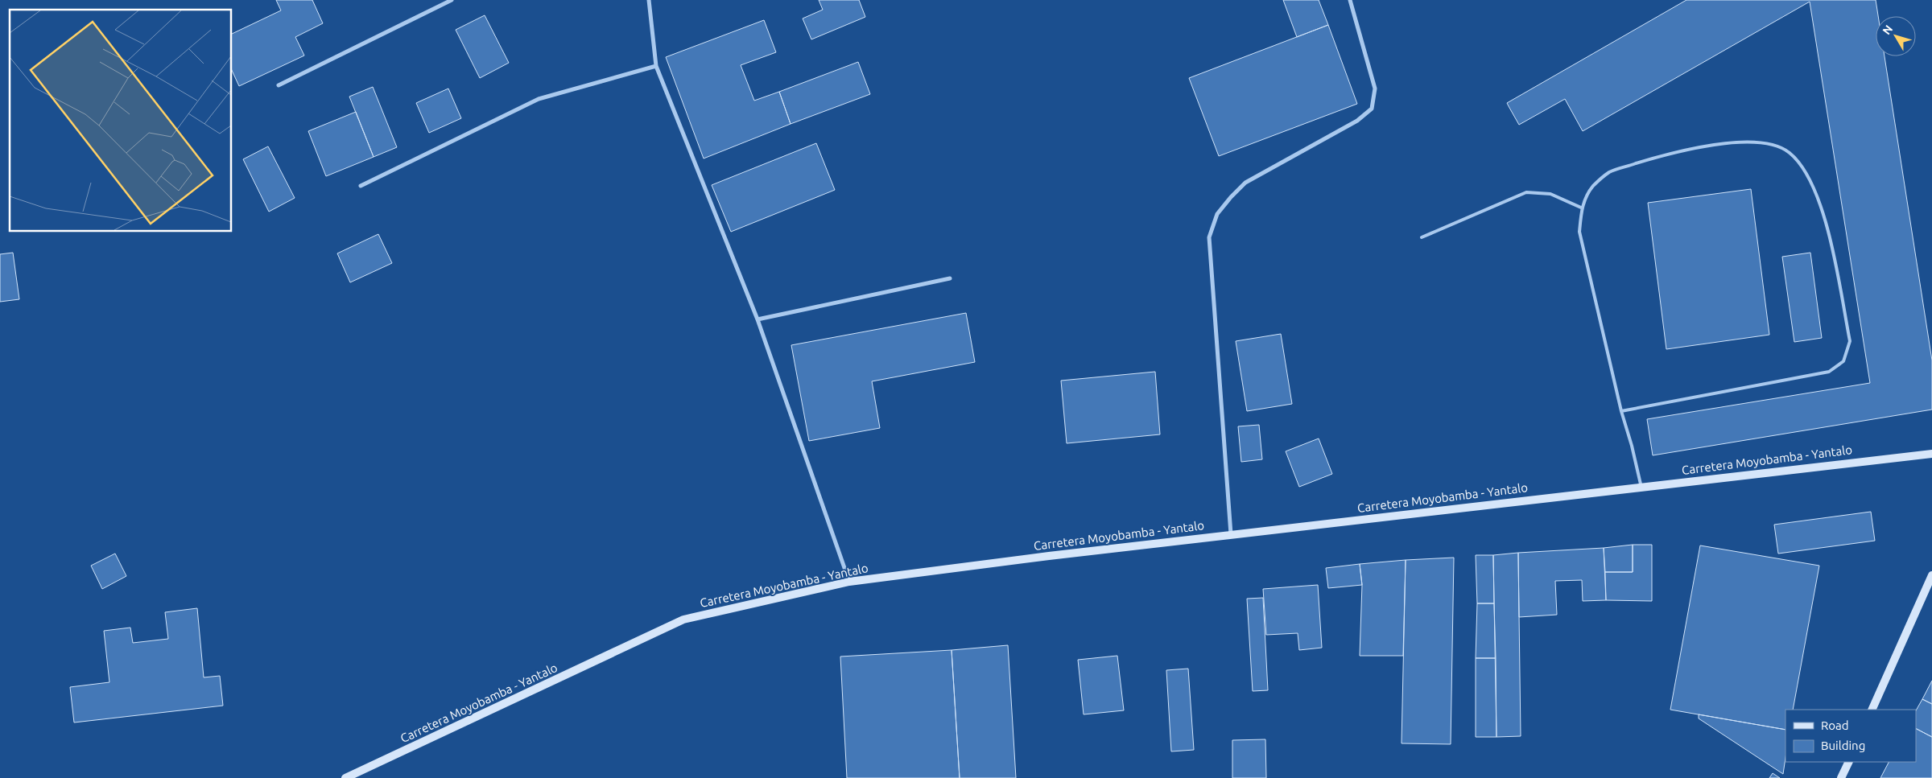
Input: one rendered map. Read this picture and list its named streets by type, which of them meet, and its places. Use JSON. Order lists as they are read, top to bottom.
{
  "streets": {
    "main road": ["Carretera Moyobamba - Yantalo"]
  },
  "legend": ["Road", "Building"],
  "north": "top left"
}
